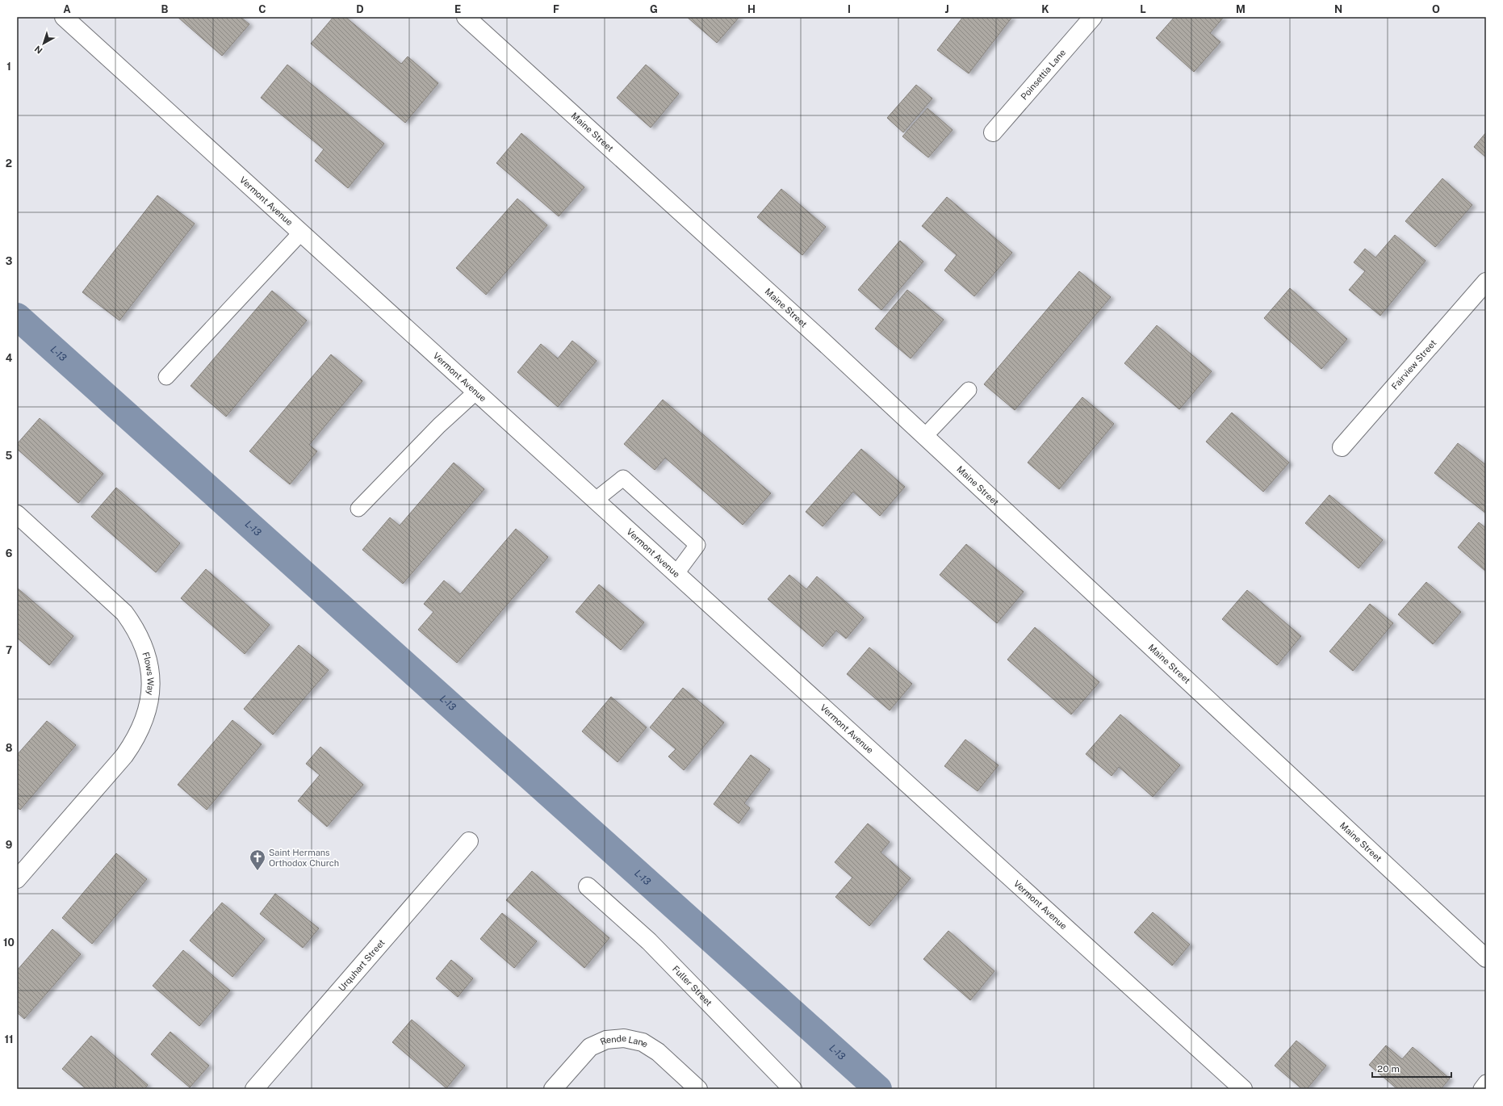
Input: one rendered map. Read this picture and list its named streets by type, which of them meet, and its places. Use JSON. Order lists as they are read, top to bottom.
{
  "streets": {
    "street": [
      "Poinsettia Lane",
      "Maine Street",
      "Vermont Avenue",
      "Fairview Street",
      "Flows Way",
      "Urquhart Street",
      "Fuller Street",
      "Rende Lane"
    ]
  },
  "water": ["L-13"],
  "places": {
    "church": ["Saint Hermans Orthodox Church"]
  },
  "scale_bar": "20 m",
  "north": "bottom left",
  "grid": {
    "columns": [
      "A",
      "B",
      "C",
      "D",
      "E",
      "F",
      "G",
      "H",
      "I",
      "J",
      "K",
      "L",
      "M",
      "N",
      "O"
    ],
    "rows": [
      "1",
      "2",
      "3",
      "4",
      "5",
      "6",
      "7",
      "8",
      "9",
      "10",
      "11"
    ]
  }
}
